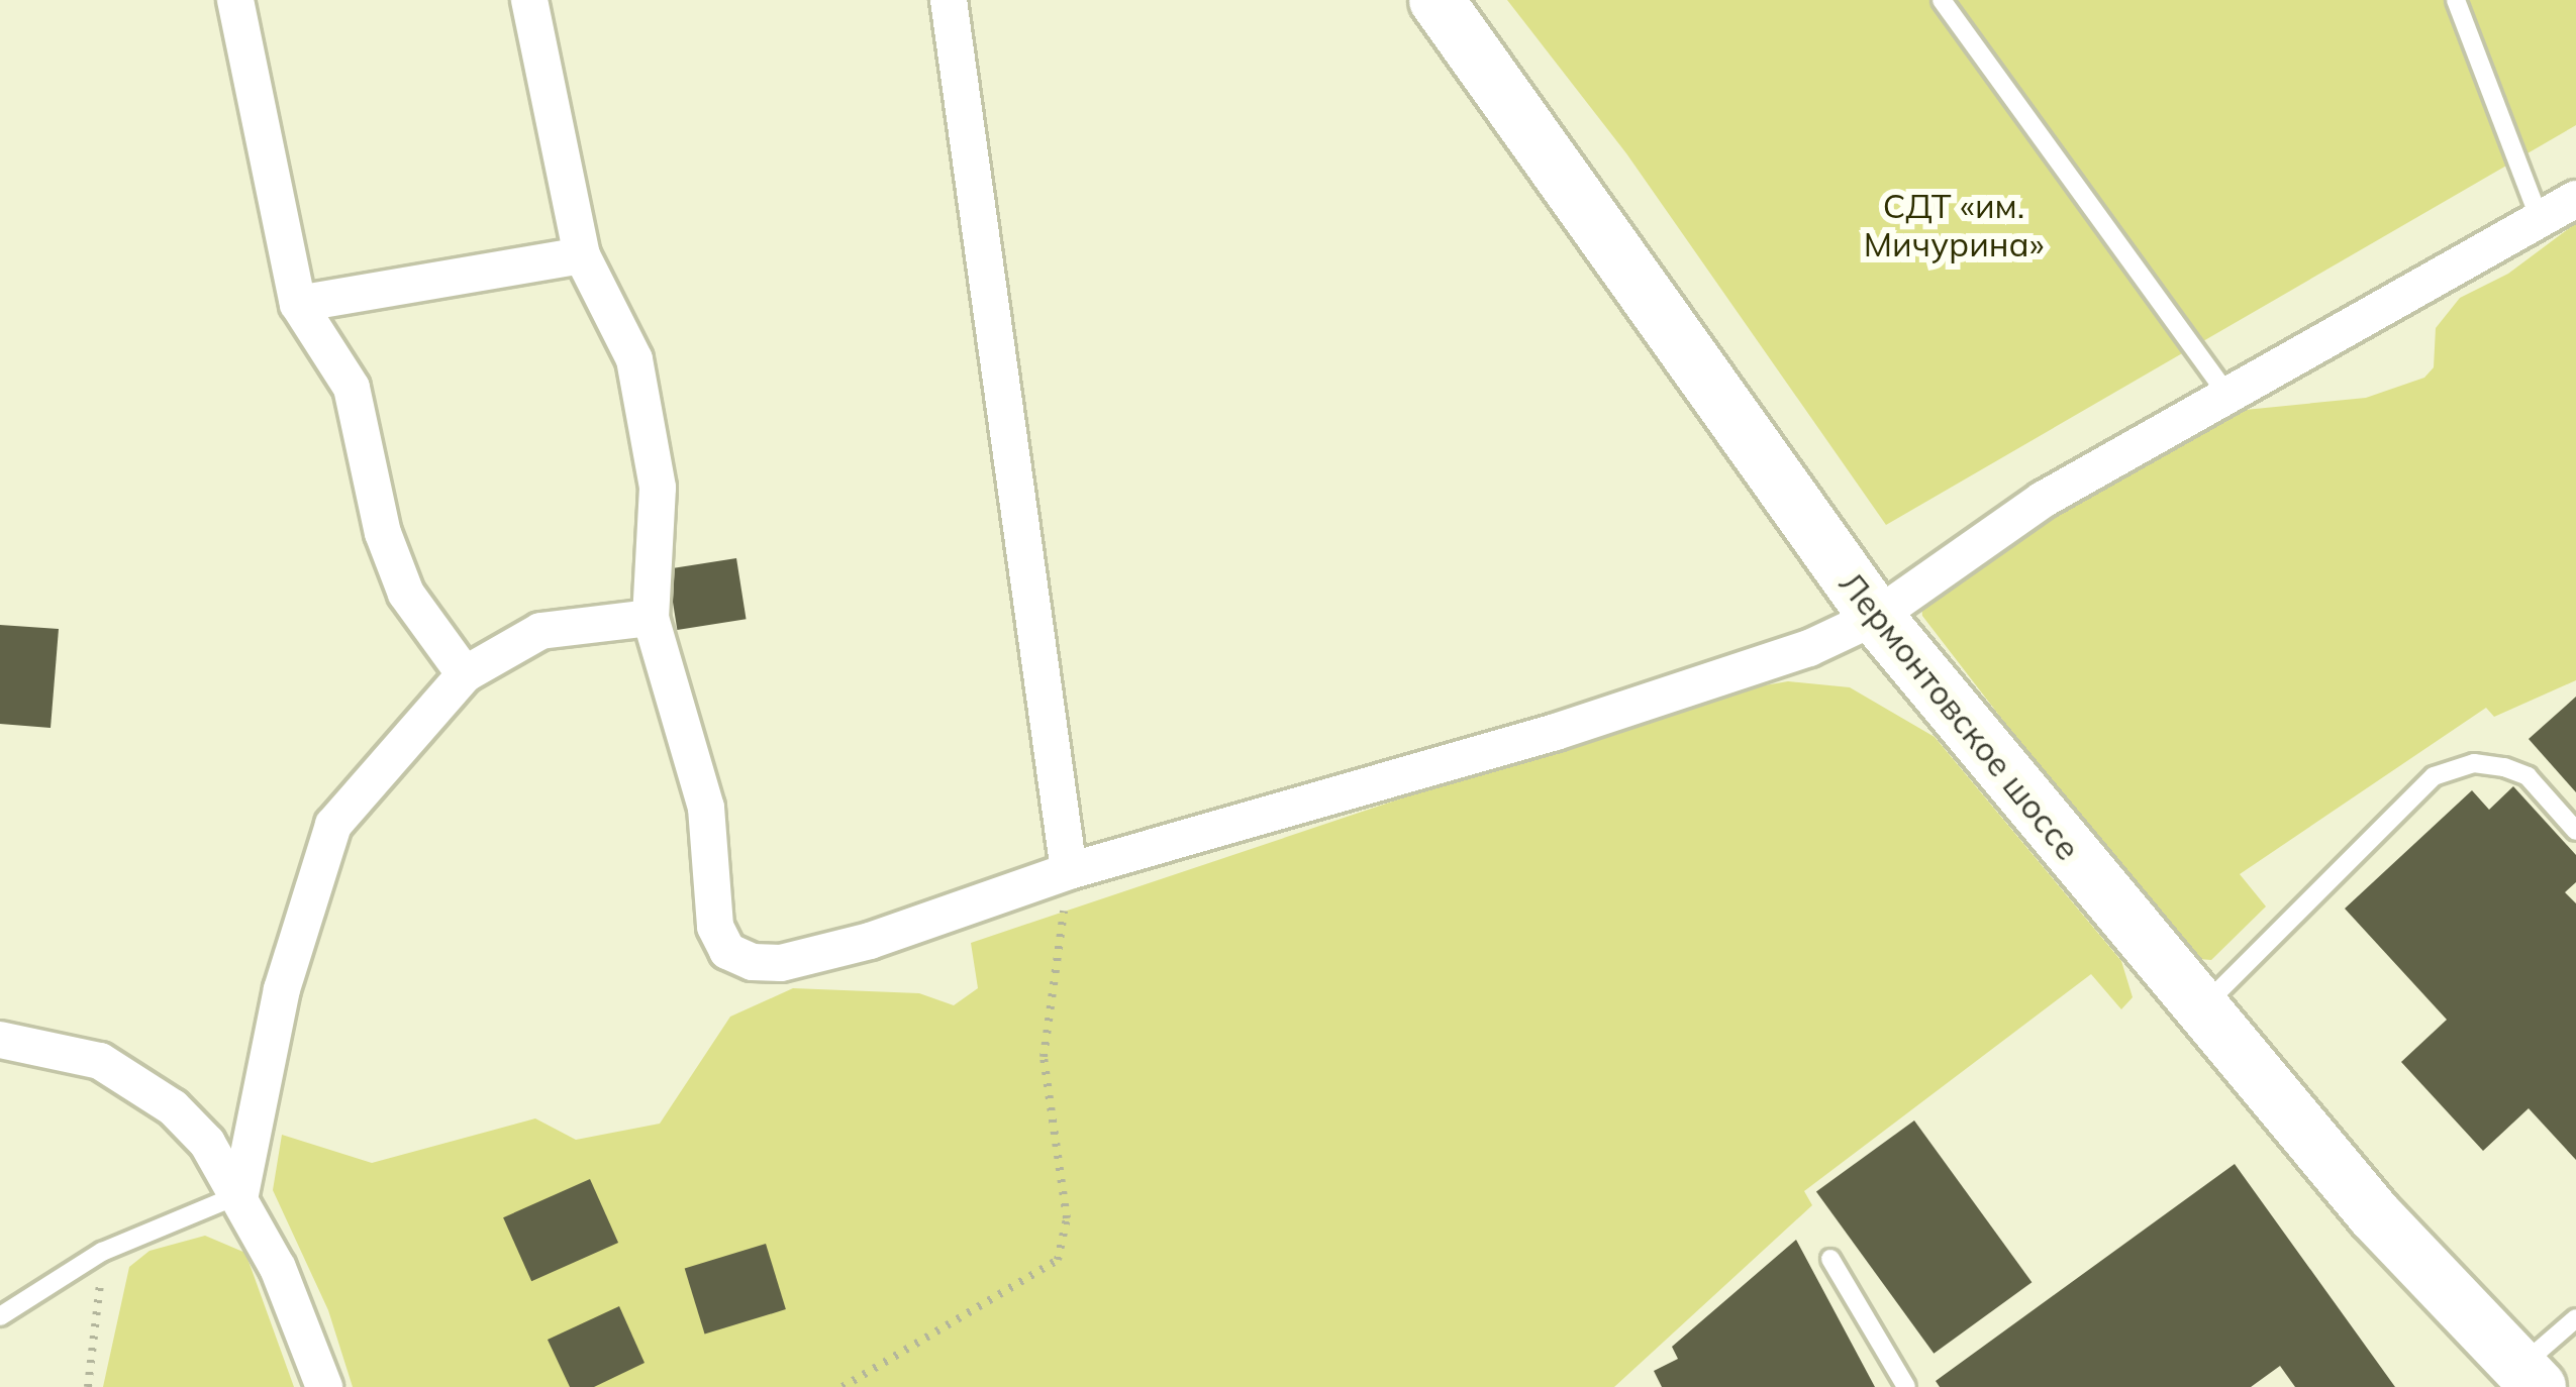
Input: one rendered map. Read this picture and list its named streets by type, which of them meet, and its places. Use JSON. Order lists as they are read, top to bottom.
{
  "streets": {
    "street": ["Лермонтовское шоссе"]
  },
  "parks": ["СДТ «им. Мичурина»"]
}
